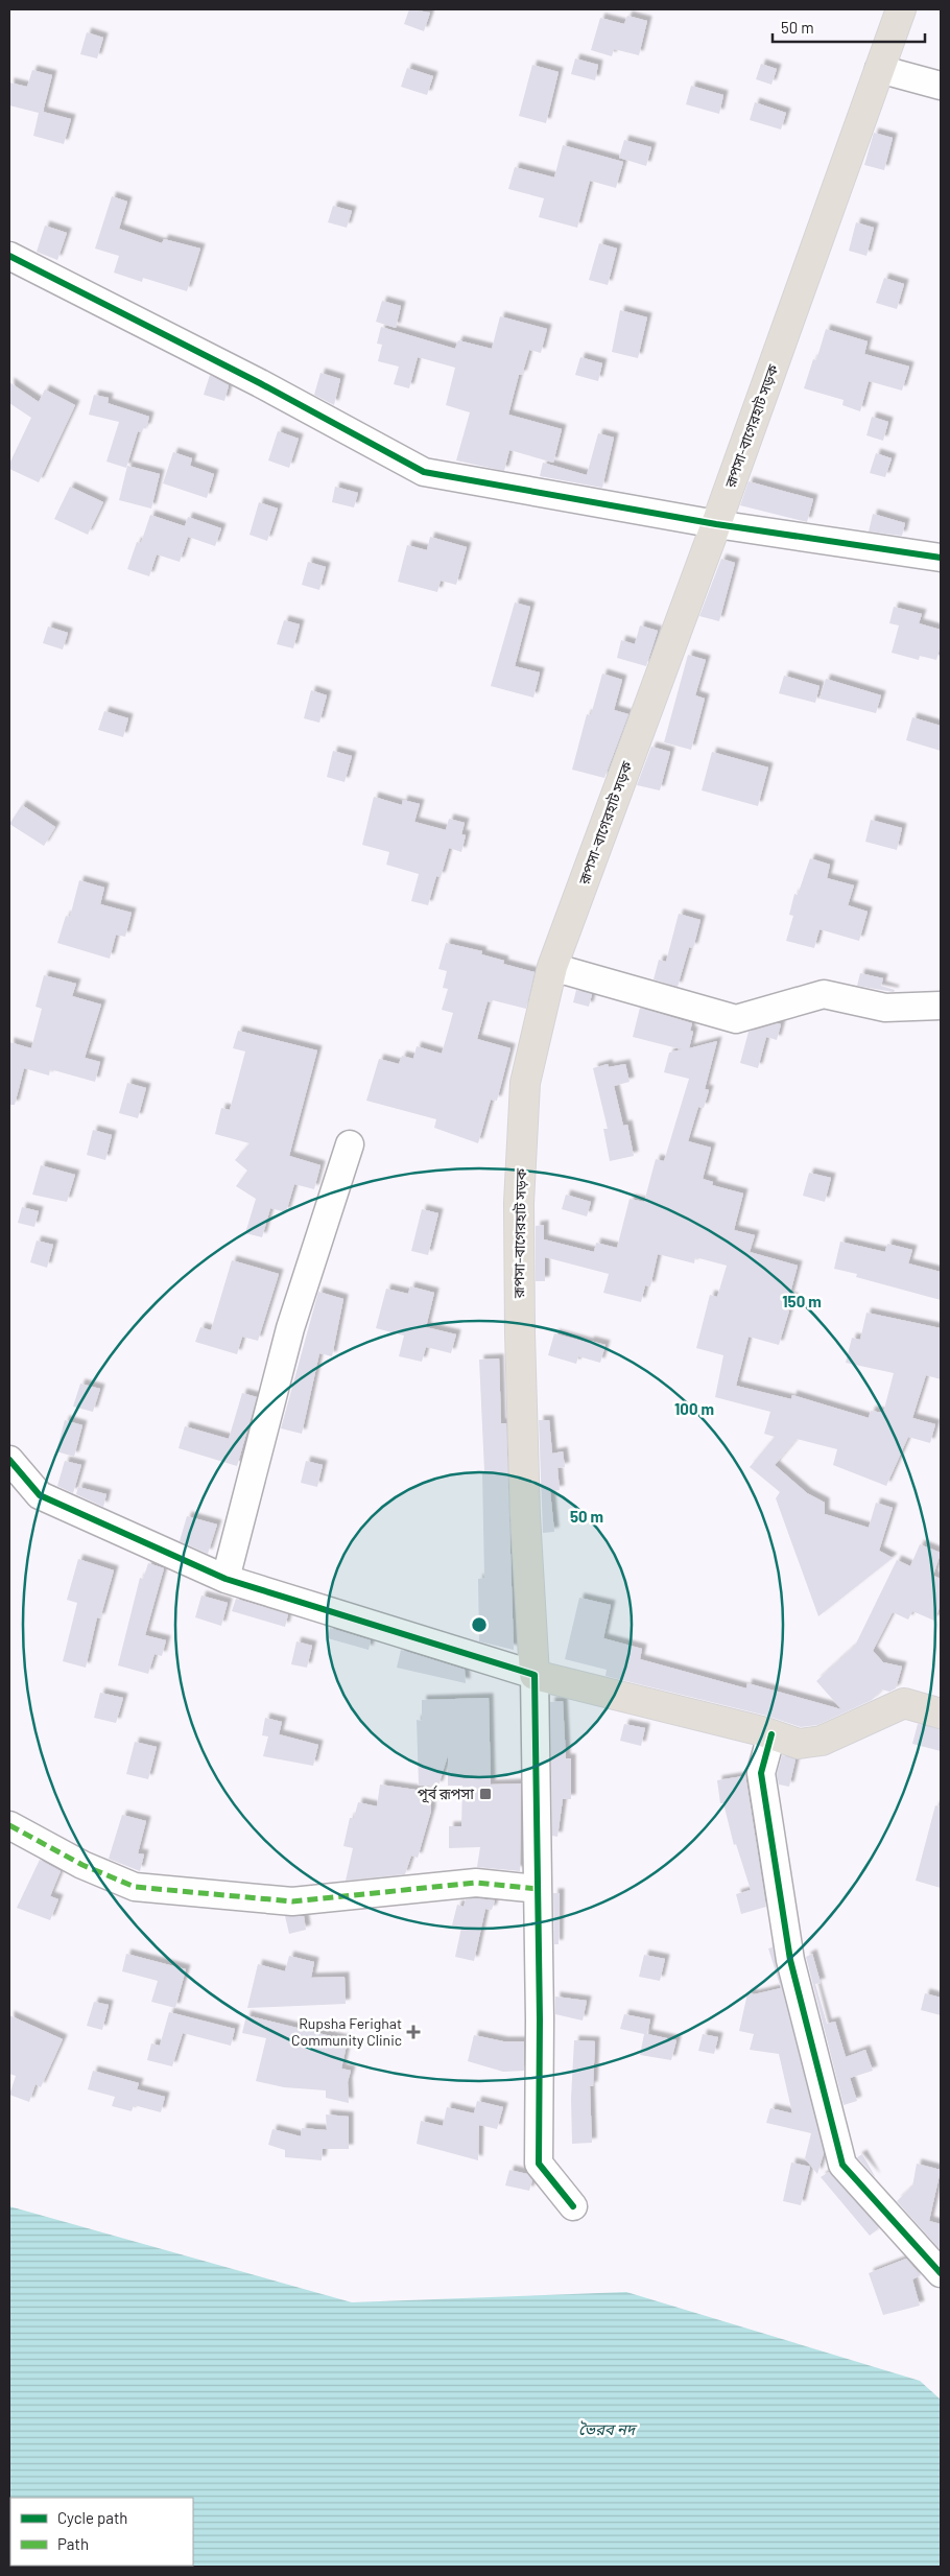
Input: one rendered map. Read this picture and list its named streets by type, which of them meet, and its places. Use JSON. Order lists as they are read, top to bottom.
{
  "streets": {
    "main road": ["রূপসা-বাগেরহাট সড়ক"]
  },
  "water": ["ভৈরব নদ"],
  "places": {
    "transit": ["পূর্ব রূপসা"],
    "health": ["Rupsha Ferighat Community Clinic"]
  },
  "legend": ["Cycle path", "Path"],
  "scale_bar": "50 m",
  "rings": ["150 m", "100 m", "50 m"]
}
